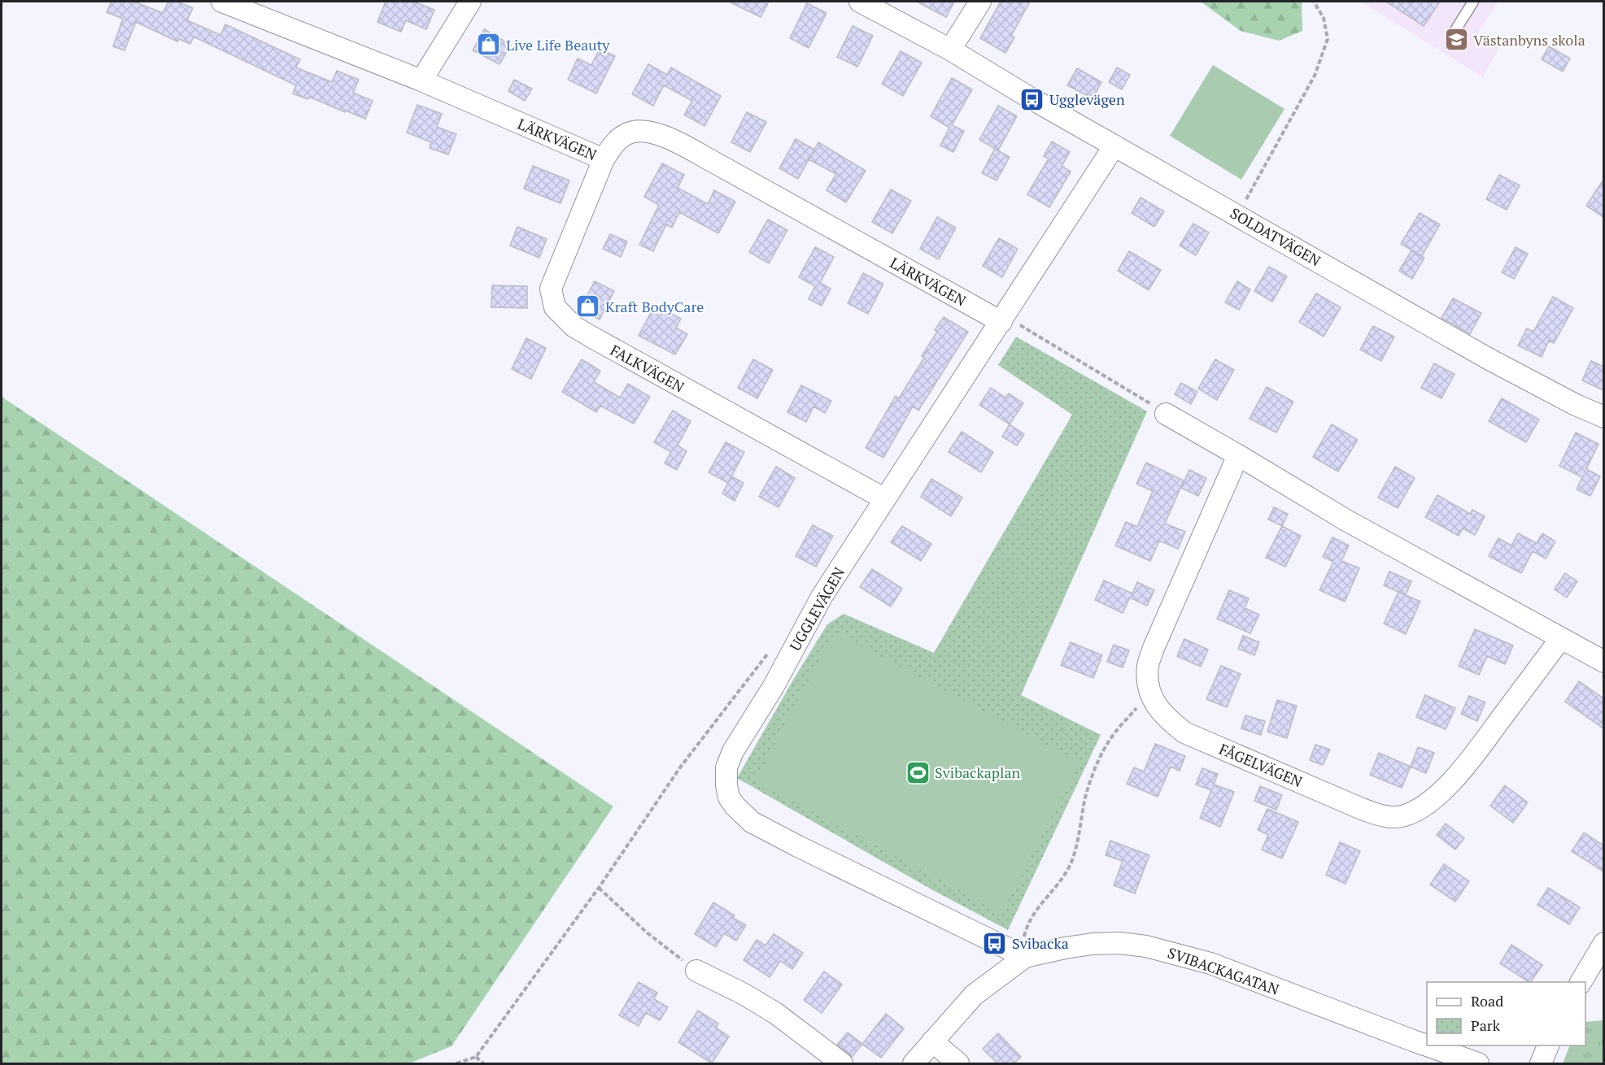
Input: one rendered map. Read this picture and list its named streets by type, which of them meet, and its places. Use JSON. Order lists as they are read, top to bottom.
{
  "streets": {
    "street": [
      "LÄRKVÄGEN",
      "SOLDATVÄGEN",
      "FALKVÄGEN",
      "UGGLEVÄGEN",
      "FÅGELVÄGEN",
      "SVIBACKAGATAN"
    ]
  },
  "crossings": [
    ["LÄRKVÄGEN", "FALKVÄGEN"],
    ["LÄRKVÄGEN", "UGGLEVÄGEN"],
    ["SOLDATVÄGEN", "UGGLEVÄGEN"],
    ["FALKVÄGEN", "UGGLEVÄGEN"],
    ["UGGLEVÄGEN", "SVIBACKAGATAN"]
  ],
  "places": {
    "school or university": ["Västanbyns skola"],
    "shop": ["Live Life Beauty", "Kraft BodyCare"],
    "bus stop": ["Ugglevägen", "Svibacka"],
    "sports": ["Svibackaplan"]
  },
  "legend": ["Road", "Park"]
}
